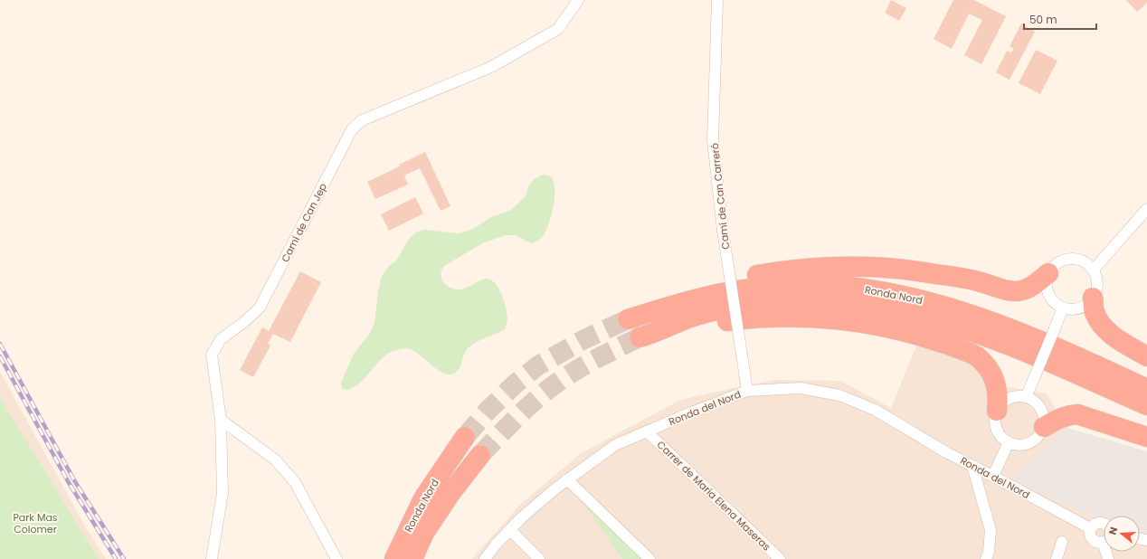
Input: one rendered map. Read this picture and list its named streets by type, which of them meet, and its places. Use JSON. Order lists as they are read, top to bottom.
{
  "streets": {
    "highway": ["Ronda Nord"],
    "street": [
      "Camí de Can Carreró",
      "Camí de Can Jep",
      "Ronda del Nord",
      "Carrer de Maria Elena Maseras"
    ]
  },
  "crossings": [
    ["Camí de Can Carreró", "Ronda del Nord"],
    ["Ronda del Nord", "Carrer de Maria Elena Maseras"]
  ],
  "parks": ["Park Mas Colomer"],
  "scale_bar": "50 m",
  "north": "left"
}
